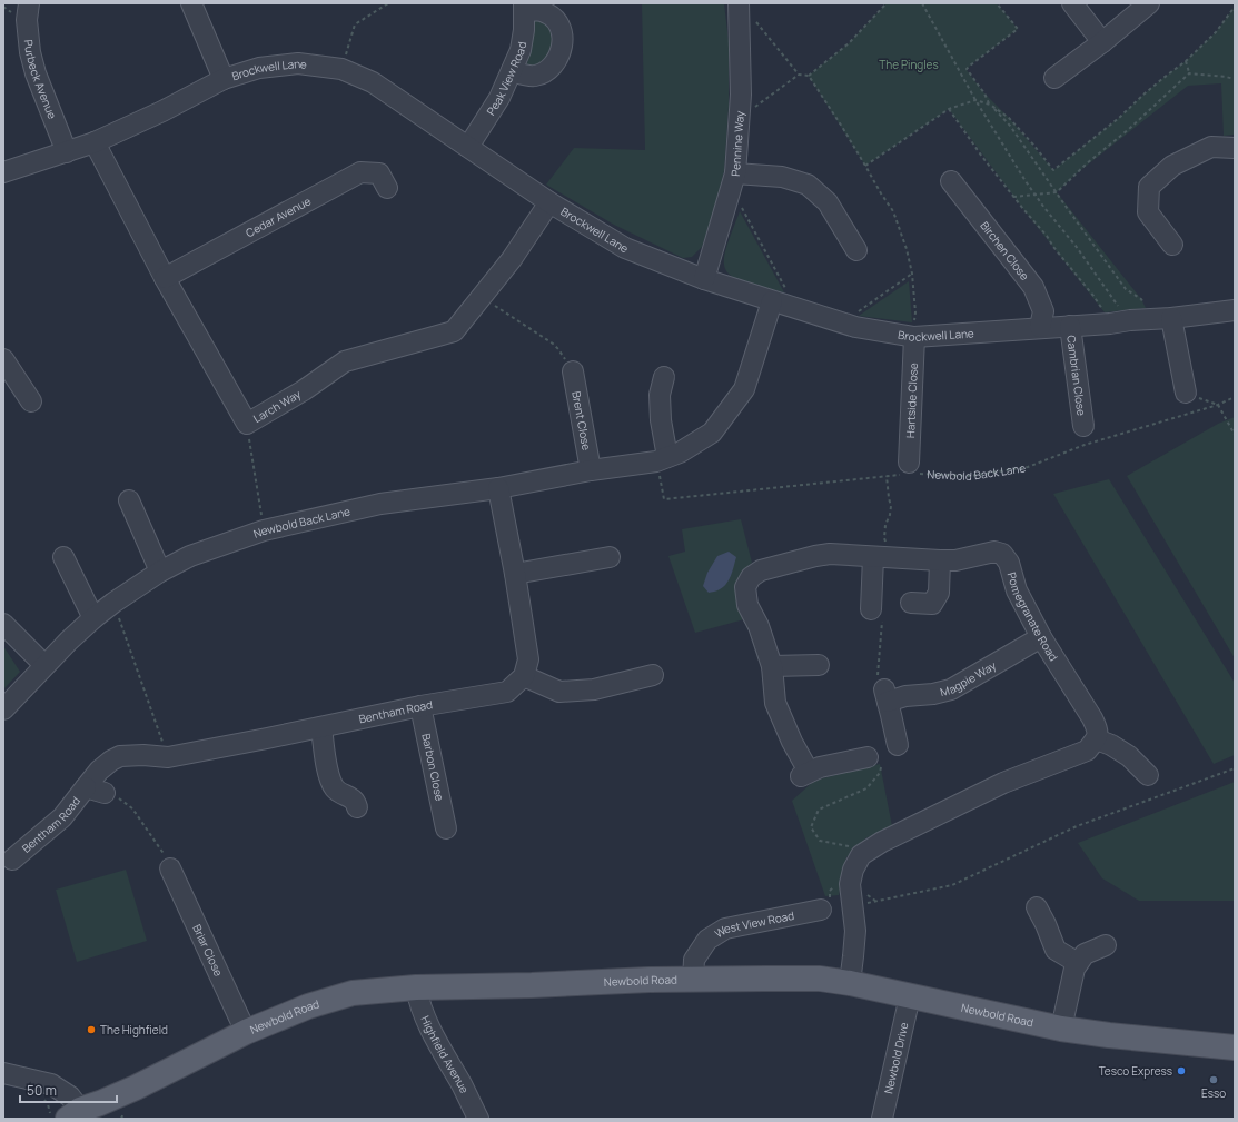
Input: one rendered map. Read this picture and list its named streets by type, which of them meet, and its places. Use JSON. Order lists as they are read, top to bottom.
{
  "streets": {
    "main road": ["Newbold Road"],
    "street": [
      "Brockwell Lane",
      "Peak View Road",
      "Purbeck Avenue",
      "Pennine Way",
      "Cedar Avenue",
      "Birchen Close",
      "Cambrian Close",
      "Hartside Close",
      "Larch Way",
      "Brent Close",
      "Newbold Back Lane",
      "Pomegranate Road",
      "Magpie Way",
      "Bentham Road",
      "Barbon Close",
      "West View Road",
      "Briar Close",
      "Highfield Avenue",
      "Newbold Drive"
    ]
  },
  "crossings": [
    ["Brockwell Lane", "Peak View Road"],
    ["Brockwell Lane", "Purbeck Avenue"],
    ["Brockwell Lane", "Pennine Way"],
    ["Brockwell Lane", "Birchen Close"],
    ["Brockwell Lane", "Cambrian Close"],
    ["Brockwell Lane", "Hartside Close"],
    ["Brockwell Lane", "Larch Way"],
    ["Brockwell Lane", "Newbold Back Lane"],
    ["Cedar Avenue", "Larch Way"],
    ["Hartside Close", "Newbold Back Lane"],
    ["Brent Close", "Newbold Back Lane"],
    ["Pomegranate Road", "Magpie Way"],
    ["Bentham Road", "Barbon Close"],
    ["West View Road", "Newbold Road"],
    ["Briar Close", "Newbold Road"],
    ["Newbold Road", "Highfield Avenue"],
    ["Newbold Road", "Newbold Drive"]
  ],
  "parks": ["The Pingles"],
  "places": ["The Highfield", "Tesco Express", "Esso"],
  "scale_bar": "50 m"
}
